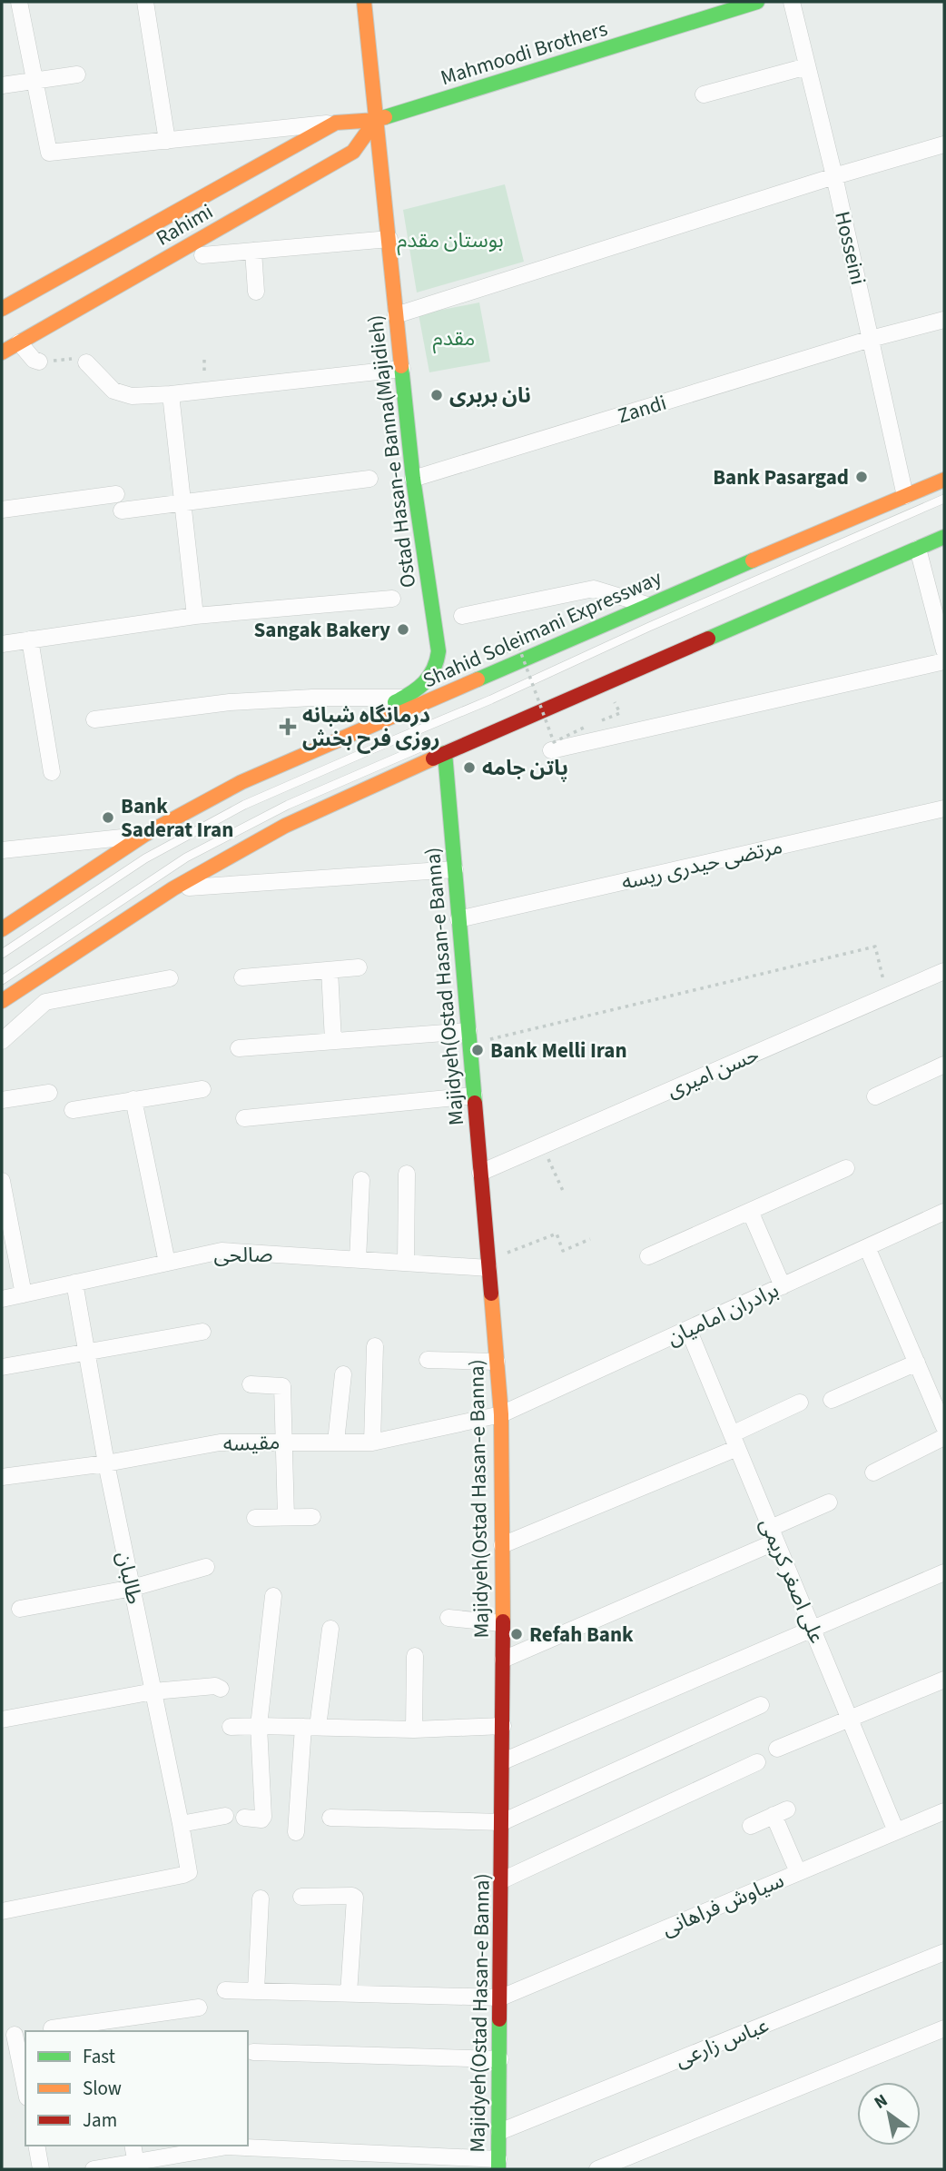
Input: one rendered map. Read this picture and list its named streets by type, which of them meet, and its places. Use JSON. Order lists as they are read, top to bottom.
{
  "streets": {
    "main road": [
      "Mahmoodi Brothers",
      "Rahimi",
      "Ostad Hasan-e Banna(Majidieh)",
      "Shahid Soleimani Expressway",
      "Majidyeh(Ostad Hasan-e Banna)"
    ],
    "street": [
      "Hosseini",
      "Zandi",
      "مرتضی حیدری ریسه",
      "حسن امیری",
      "صالحی",
      "برادران امامیان",
      "مقیسه",
      "طالبان",
      "علی اصغر کریمی",
      "سیاوش فراهانی",
      "عباس زارعی"
    ]
  },
  "crossings": [
    ["Mahmoodi Brothers", "Rahimi"],
    ["Mahmoodi Brothers", "Ostad Hasan-e Banna(Majidieh)"],
    ["Rahimi", "Ostad Hasan-e Banna(Majidieh)"],
    ["Hosseini", "Zandi"],
    ["Hosseini", "Shahid Soleimani Expressway"],
    ["Zandi", "Ostad Hasan-e Banna(Majidieh)"],
    ["Ostad Hasan-e Banna(Majidieh)", "Shahid Soleimani Expressway"],
    ["مرتضی حیدری ریسه", "Majidyeh(Ostad Hasan-e Banna)"],
    ["Majidyeh(Ostad Hasan-e Banna)", "حسن امیری"],
    ["Majidyeh(Ostad Hasan-e Banna)", "صالحی"],
    ["Majidyeh(Ostad Hasan-e Banna)", "برادران امامیان"],
    ["Majidyeh(Ostad Hasan-e Banna)", "مقیسه"],
    ["Majidyeh(Ostad Hasan-e Banna)", "سیاوش فراهانی"],
    ["Majidyeh(Ostad Hasan-e Banna)", "عباس زارعی"],
    ["صالحی", "طالبان"],
    ["برادران امامیان", "مقیسه"],
    ["برادران امامیان", "علی اصغر کریمی"],
    ["مقیسه", "طالبان"],
    ["علی اصغر کریمی", "سیاوش فراهانی"]
  ],
  "parks": ["بوستان مقدم", "مقدم"],
  "places": {
    "other": [
      "نان بربری",
      "Bank Pasargad",
      "Sangak Bakery",
      "پاتن جامه",
      "Bank Saderat Iran",
      "Bank Melli Iran",
      "Refah Bank"
    ],
    "health": ["درمانگاه شبانه روزی فرح بخش"]
  },
  "legend": ["Fast", "Slow", "Jam"],
  "north": "top left"
}
